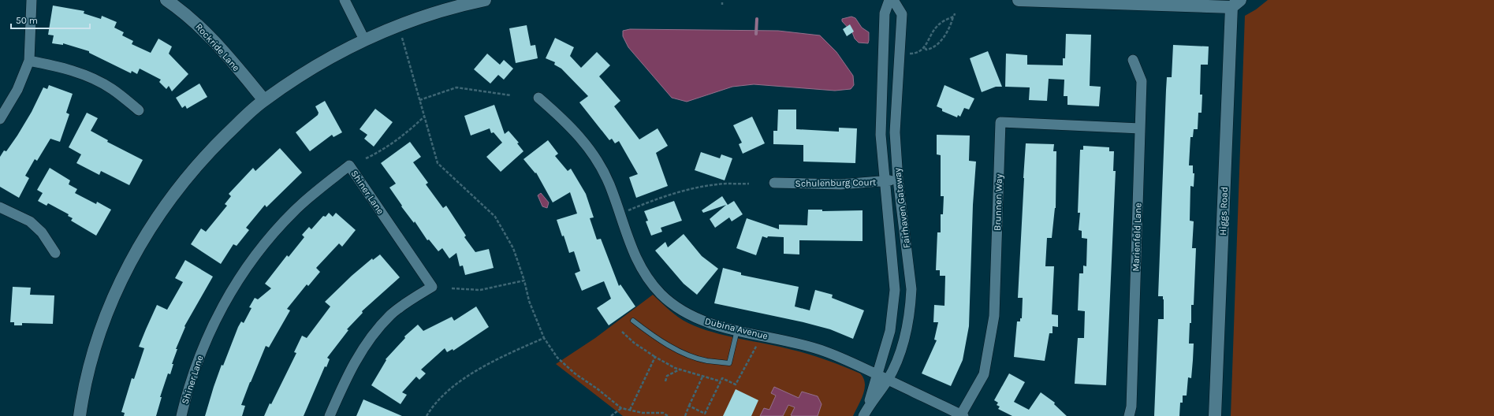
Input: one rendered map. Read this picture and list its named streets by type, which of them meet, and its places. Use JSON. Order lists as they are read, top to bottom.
{
  "streets": {
    "street": [
      "Rockride Lane",
      "Schulenburg Court",
      "Shiner Lane",
      "Brunnen Way",
      "Fairhaven Gateway",
      "Higgs Road",
      "Marienfeld Lane",
      "Dubina Avenue"
    ]
  },
  "crossings": [
    ["Schulenburg Court", "Fairhaven Gateway"],
    ["Brunnen Way", "Marienfeld Lane"],
    ["Brunnen Way", "Dubina Avenue"],
    ["Fairhaven Gateway", "Dubina Avenue"]
  ],
  "scale_bar": "50 m"
}
